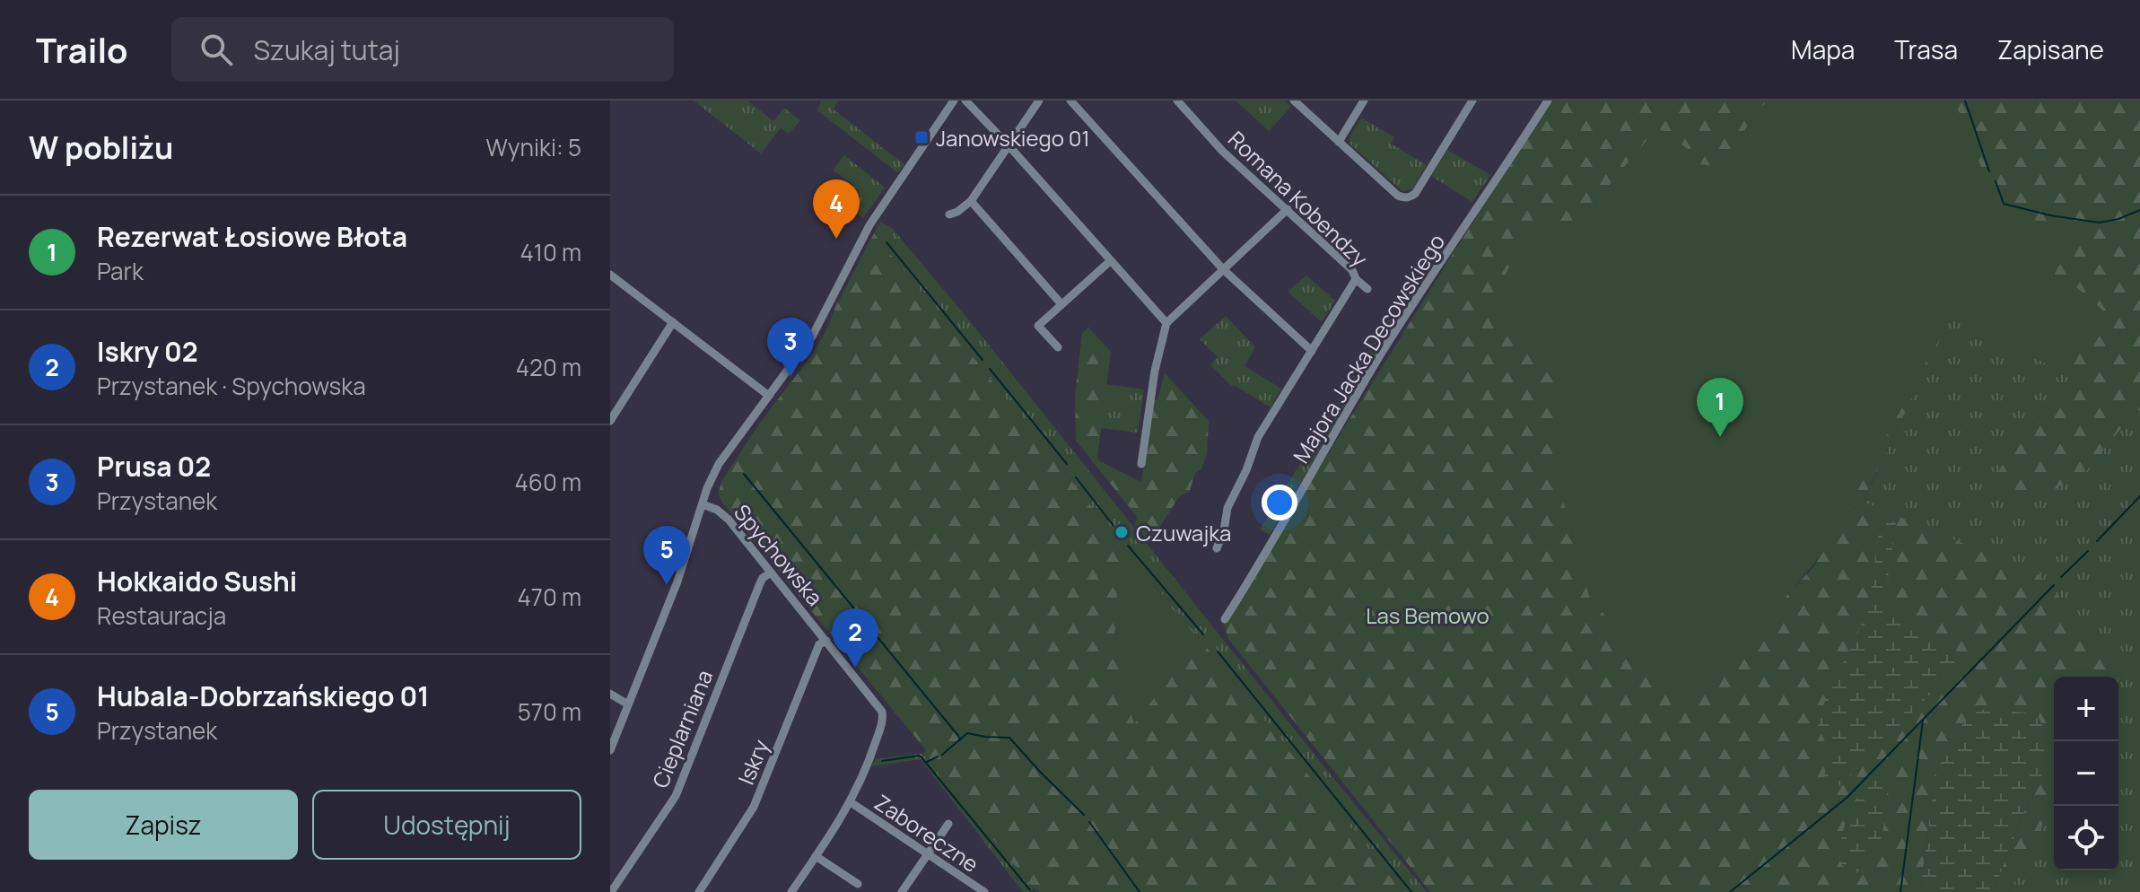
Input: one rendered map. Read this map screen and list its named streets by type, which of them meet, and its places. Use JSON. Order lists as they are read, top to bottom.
{
  "streets": {
    "street": [
      "Romana Kobendzy",
      "Majora Jacka Decowskiego",
      "Spychowska",
      "Cieplarniana",
      "Iskry",
      "Zaboreczne"
    ]
  },
  "crossings": [
    ["Spychowska", "Cieplarniana"],
    ["Spychowska", "Iskry"],
    ["Spychowska", "Zaboreczne"]
  ],
  "parks": ["Las Bemowo"],
  "places": {
    "transit": ["Janowskiego 01"],
    "other": ["Czuwajka"]
  },
  "page": {
    "header": "Trailo",
    "search": "Szukaj tutaj",
    "nav": ["Mapa", "Trasa", "Zapisane"],
    "heading": ["W pobliżu", "Wyniki: 5"],
    "pins": [
      "4",
      "3",
      "1",
      "5",
      "2"
    ],
    "list": [
      {
        "mark": "1",
        "name": "Rezerwat Łosiowe Błota",
        "note": "Park",
        "value": "410 m"
      },
      {
        "mark": "2",
        "name": "Iskry 02",
        "note": "Przystanek · Spychowska",
        "value": "420 m"
      },
      {
        "mark": "3",
        "name": "Prusa 02",
        "note": "Przystanek",
        "value": "460 m"
      },
      {
        "mark": "4",
        "name": "Hokkaido Sushi",
        "note": "Restauracja",
        "value": "470 m"
      },
      {
        "mark": "5",
        "name": "Hubala-Dobrzańskiego 01",
        "note": "Przystanek",
        "value": "570 m"
      }
    ],
    "map_buttons": ["+", "−"],
    "buttons": ["Zapisz", "Udostępnij"]
  }
}
